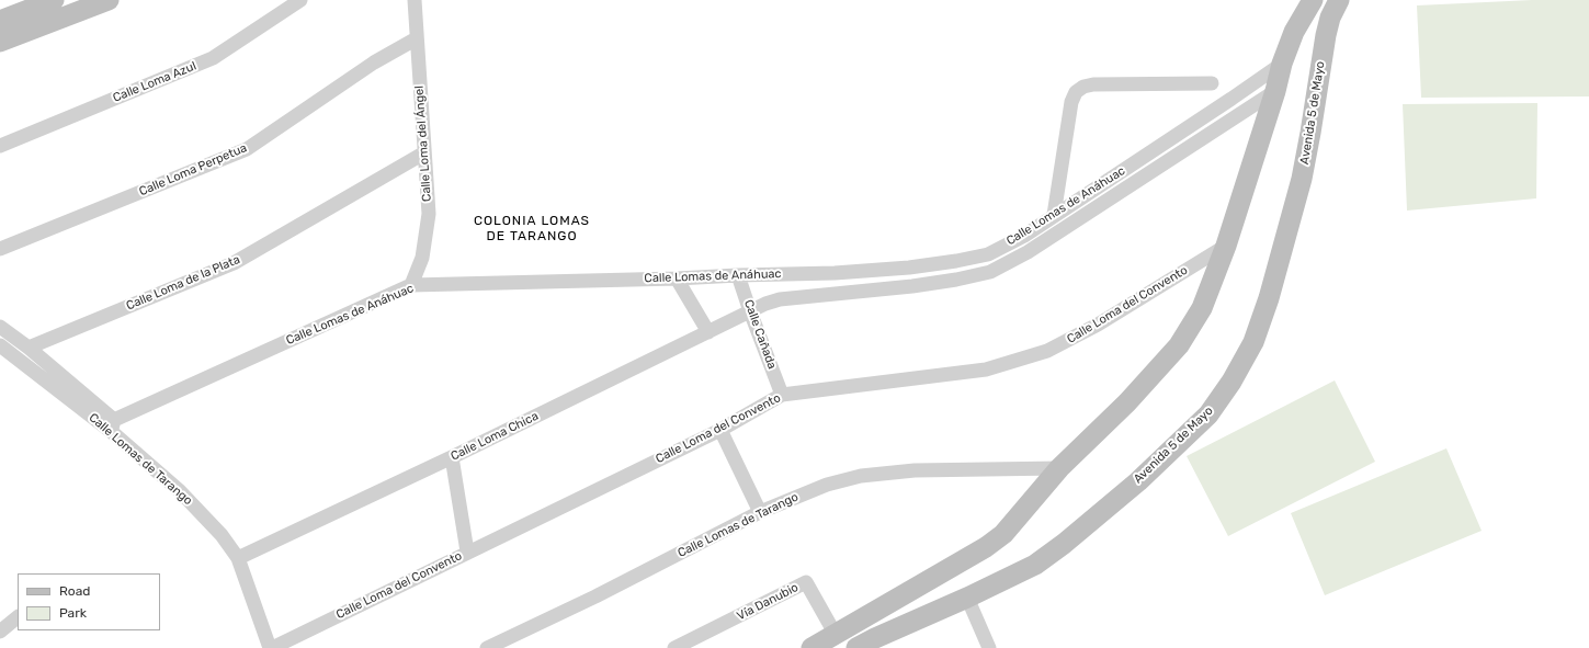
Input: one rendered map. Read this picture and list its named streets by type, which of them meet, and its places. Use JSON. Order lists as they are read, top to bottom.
{
  "streets": {
    "main road": ["Avenida 5 de Mayo"],
    "street": [
      "Calle Loma Azul",
      "Calle Loma del Ángel",
      "Calle Loma Perpetua",
      "Calle Lomas de Anáhuac",
      "Calle Loma de la Plata",
      "Calle Loma del Convento",
      "Calle Cañada",
      "Calle Loma Chica",
      "Calle Lomas de Tarango",
      "Vía Danubio"
    ]
  },
  "crossings": [
    ["Calle Loma del Ángel", "Calle Loma Perpetua"],
    ["Calle Loma del Ángel", "Calle Lomas de Anáhuac"],
    ["Calle Loma del Ángel", "Calle Loma de la Plata"],
    ["Calle Lomas de Anáhuac", "Calle Cañada"],
    ["Calle Lomas de Anáhuac", "Calle Loma Chica"],
    ["Calle Lomas de Anáhuac", "Calle Lomas de Tarango"],
    ["Calle Loma del Convento", "Calle Cañada"],
    ["Calle Loma del Convento", "Calle Lomas de Tarango"],
    ["Calle Cañada", "Calle Loma Chica"],
    ["Calle Loma Chica", "Calle Lomas de Tarango"]
  ],
  "districts": ["COLONIA LOMAS DE TARANGO"],
  "legend": ["Road", "Park"]
}
